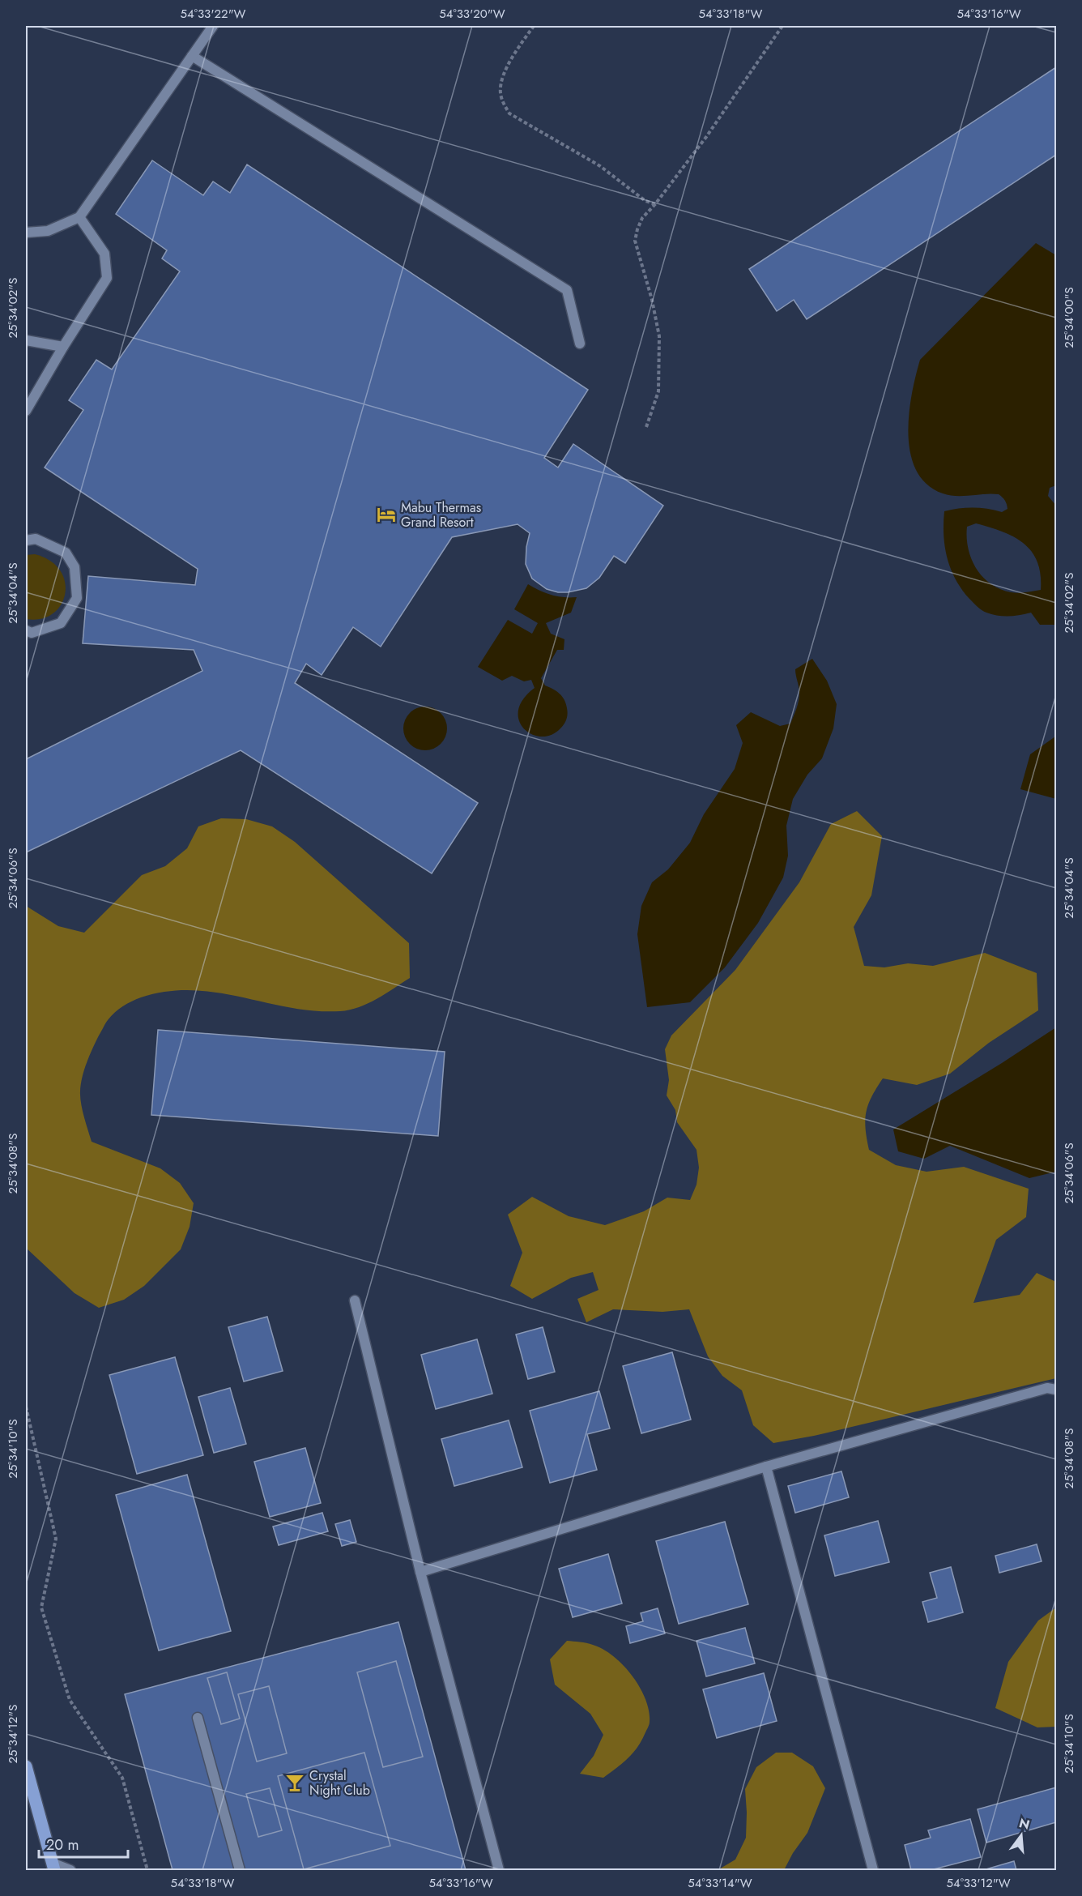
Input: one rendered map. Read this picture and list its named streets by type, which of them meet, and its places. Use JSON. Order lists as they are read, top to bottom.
{
  "places": {
    "hotel": ["Mabu Thermas Grand Resort"],
    "bar": ["Crystal Night Club"]
  },
  "scale_bar": "20 m",
  "north": "top",
  "coordinates": [
    "54°33'22\"W",
    "54°33'20\"W",
    "54°33'18\"W",
    "54°33'16\"W",
    "25°34'02\"S",
    "25°34'00\"S",
    "25°34'04\"S",
    "25°34'06\"S",
    "25°34'08\"S",
    "25°34'10\"S",
    "25°34'12\"S",
    "54°33'14\"W",
    "54°33'12\"W"
  ]
}
